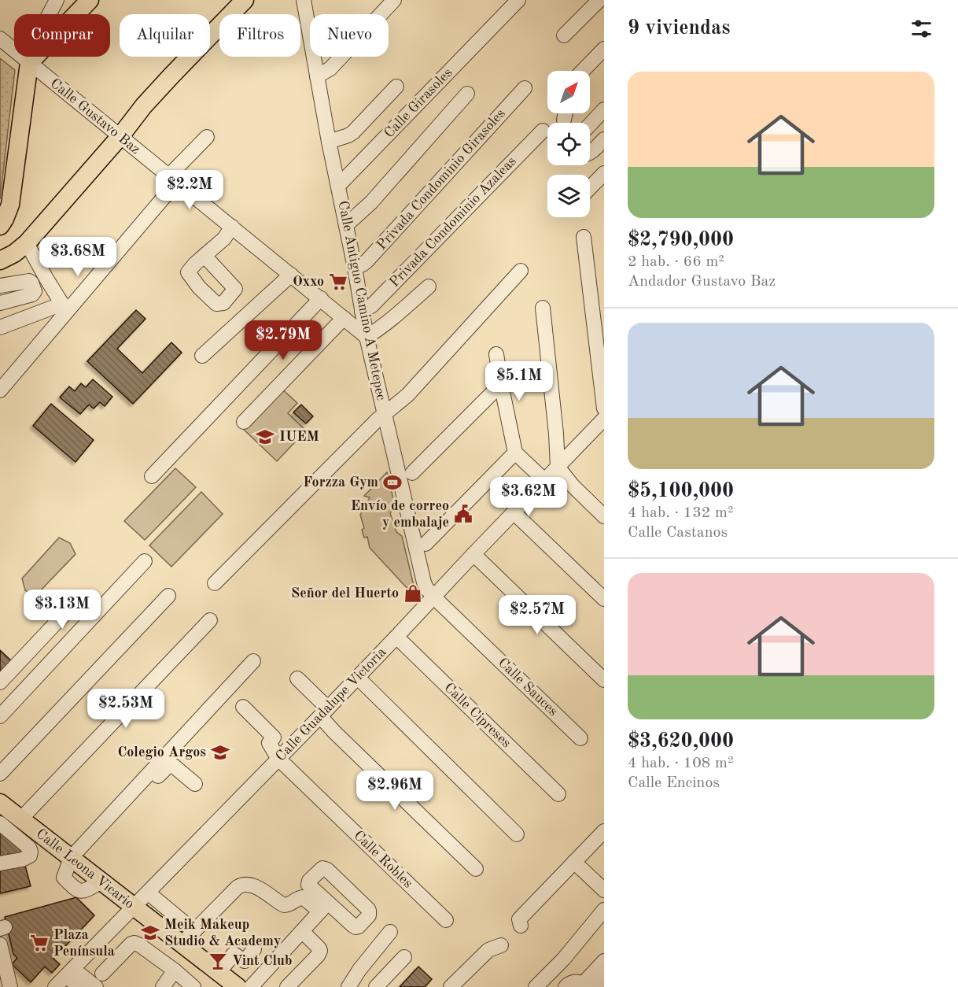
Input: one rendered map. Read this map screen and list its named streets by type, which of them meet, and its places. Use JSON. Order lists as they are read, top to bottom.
{
  "streets": {
    "main road": ["Calle Leona Vicario"],
    "street": [
      "Calle Girasoles",
      "Calle Gustavo Baz",
      "Privada Condominio Girasoles",
      "Privada Condominio Azaleas",
      "Calle Antiguo Camino A Metepec",
      "Calle Sauces",
      "Calle Guadalupe Victoria",
      "Calle Cipreses",
      "Calle Robles"
    ]
  },
  "crossings": [
    ["Calle Girasoles", "Calle Antiguo Camino A Metepec"],
    ["Calle Gustavo Baz", "Calle Antiguo Camino A Metepec"],
    ["Privada Condominio Girasoles", "Calle Antiguo Camino A Metepec"],
    ["Privada Condominio Azaleas", "Calle Antiguo Camino A Metepec"],
    ["Calle Antiguo Camino A Metepec", "Calle Sauces"],
    ["Calle Antiguo Camino A Metepec", "Calle Guadalupe Victoria"],
    ["Calle Sauces", "Calle Guadalupe Victoria"],
    ["Calle Guadalupe Victoria", "Calle Cipreses"],
    ["Calle Guadalupe Victoria", "Calle Robles"],
    ["Calle Guadalupe Victoria", "Calle Leona Vicario"]
  ],
  "places": {
    "supermarket": ["Oxxo", "Plaza Península"],
    "school or university": ["IUEM", "Colegio Argos", "Meik Makeup Studio & Academy"],
    "sports": ["Forzza Gym"],
    "public building": ["Envío de correo y embalaje"],
    "shop": ["Señor del Huerto"],
    "bar": ["Vint Club"]
  },
  "north": "top right",
  "page": {
    "heading": "9 viviendas",
    "chip": [
      "Comprar",
      "Alquilar",
      "Filtros",
      "Nuevo"
    ],
    "list": [
      {
        "name": "$2,790,000",
        "note": "2 hab. · 66 m² · Andador Gustavo Baz"
      },
      {
        "name": "$5,100,000",
        "note": "4 hab. · 132 m² · Calle Castanos"
      },
      {
        "name": "$3,620,000",
        "note": "4 hab. · 108 m² · Calle Encinos"
      }
    ],
    "price": [
      "$2.2M",
      "$3.68M",
      "$2.79M",
      "$5.1M",
      "$3.62M",
      "$3.13M",
      "$2.57M",
      "$2.53M",
      "$2.96M"
    ]
  }
}
